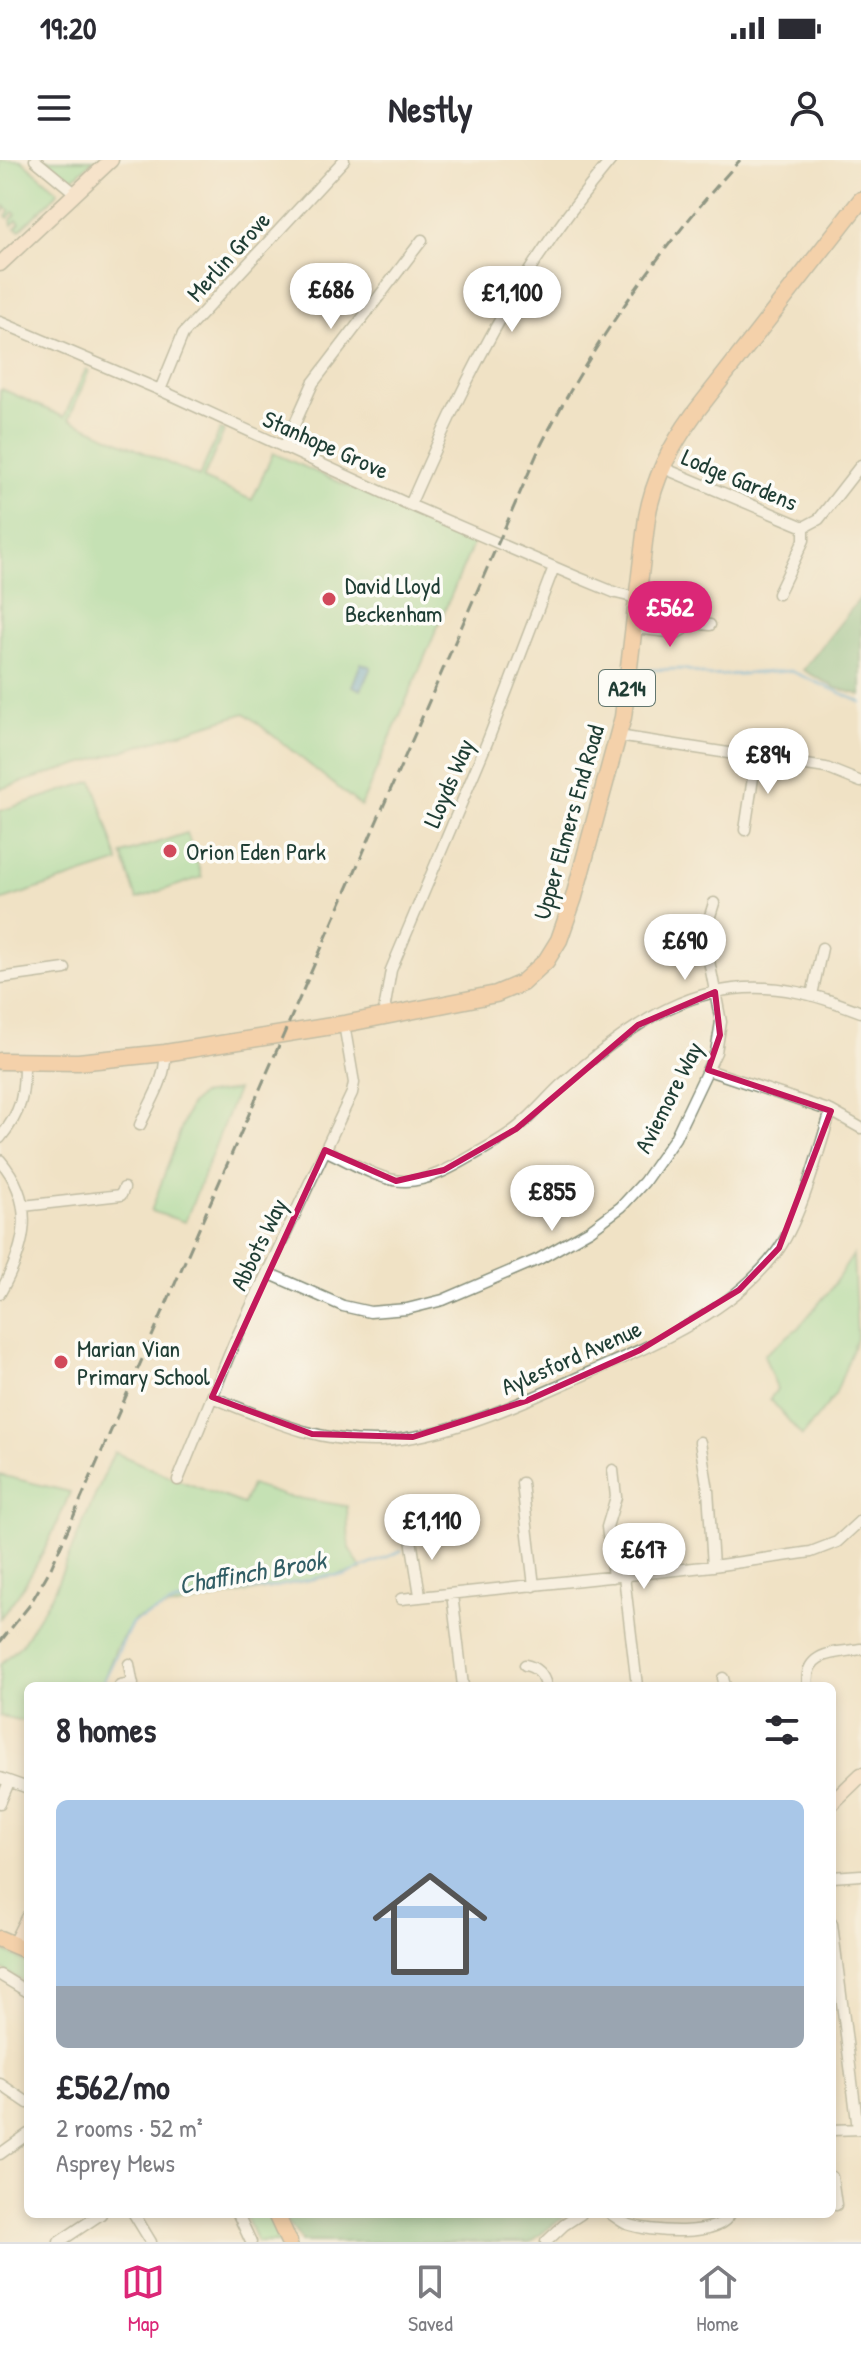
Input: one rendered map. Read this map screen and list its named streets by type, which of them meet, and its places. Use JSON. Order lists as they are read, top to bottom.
{
  "streets": {
    "main road": ["A214", "Upper Elmers End Road"],
    "street": [
      "Merlin Grove",
      "Stanhope Grove",
      "Lodge Gardens",
      "Lloyds Way",
      "Aviemore Way",
      "Abbots Way",
      "Aylesford Avenue"
    ]
  },
  "crossings": [
    ["Merlin Grove", "Stanhope Grove"],
    ["Stanhope Grove", "Lloyds Way"],
    ["Stanhope Grove", "Upper Elmers End Road"],
    ["Lodge Gardens", "Upper Elmers End Road"],
    ["Lloyds Way", "Upper Elmers End Road"],
    ["Upper Elmers End Road", "Abbots Way"],
    ["Aviemore Way", "Abbots Way"],
    ["Abbots Way", "Aylesford Avenue"]
  ],
  "water": ["Chaffinch Brook"],
  "places": ["David Lloyd Beckenham", "Orion Eden Park", "Marian Vian Primary School"],
  "page": {
    "status": "19:20",
    "header": "Nestly",
    "price": [
      "£686",
      "£1,100",
      "£562",
      "£894",
      "£690",
      "£855",
      "£1,110",
      "£617"
    ],
    "heading": "8 homes",
    "list": [
      {
        "name": "£562/mo",
        "note": "2 rooms · 52 m² · Asprey Mews"
      }
    ],
    "tabs": ["Map", "Saved", "Home"]
  }
}
